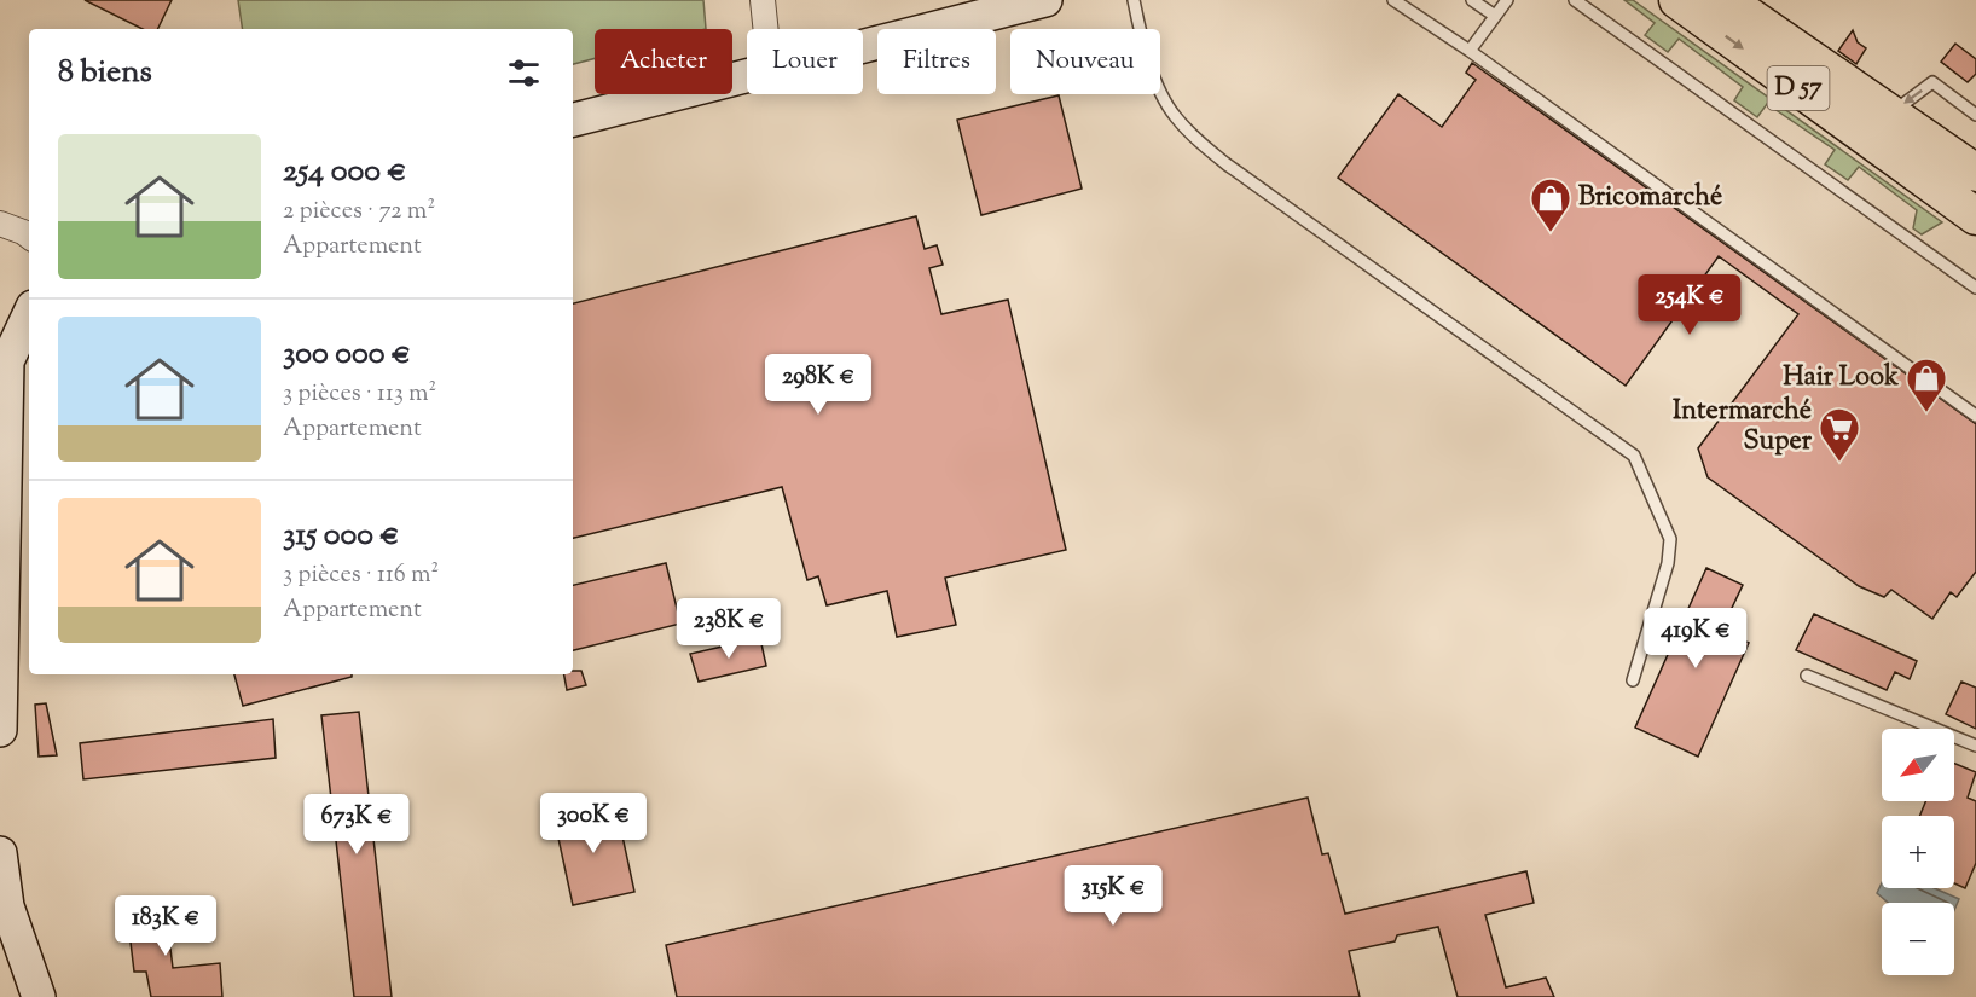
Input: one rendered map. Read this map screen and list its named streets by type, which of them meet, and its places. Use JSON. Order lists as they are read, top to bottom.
{
  "streets": {
    "main road": ["D 57"]
  },
  "places": {
    "shop": ["Bricomarché", "Hair Look"],
    "supermarket": ["Intermarché Super"]
  },
  "north": "bottom left",
  "page": {
    "chip": [
      "Acheter",
      "Louer",
      "Filtres",
      "Nouveau"
    ],
    "heading": "8 biens",
    "list": [
      {
        "name": "254 000 €",
        "note": "2 pièces · 72 m² · Appartement"
      },
      {
        "name": "300 000 €",
        "note": "3 pièces · 113 m² · Appartement"
      },
      {
        "name": "315 000 €",
        "note": "3 pièces · 116 m² · Appartement"
      }
    ],
    "price": [
      "254K €",
      "298K €",
      "238K €",
      "419K €",
      "300K €",
      "673K €",
      "315K €",
      "183K €"
    ],
    "map_buttons": ["+", "−"]
  }
}
